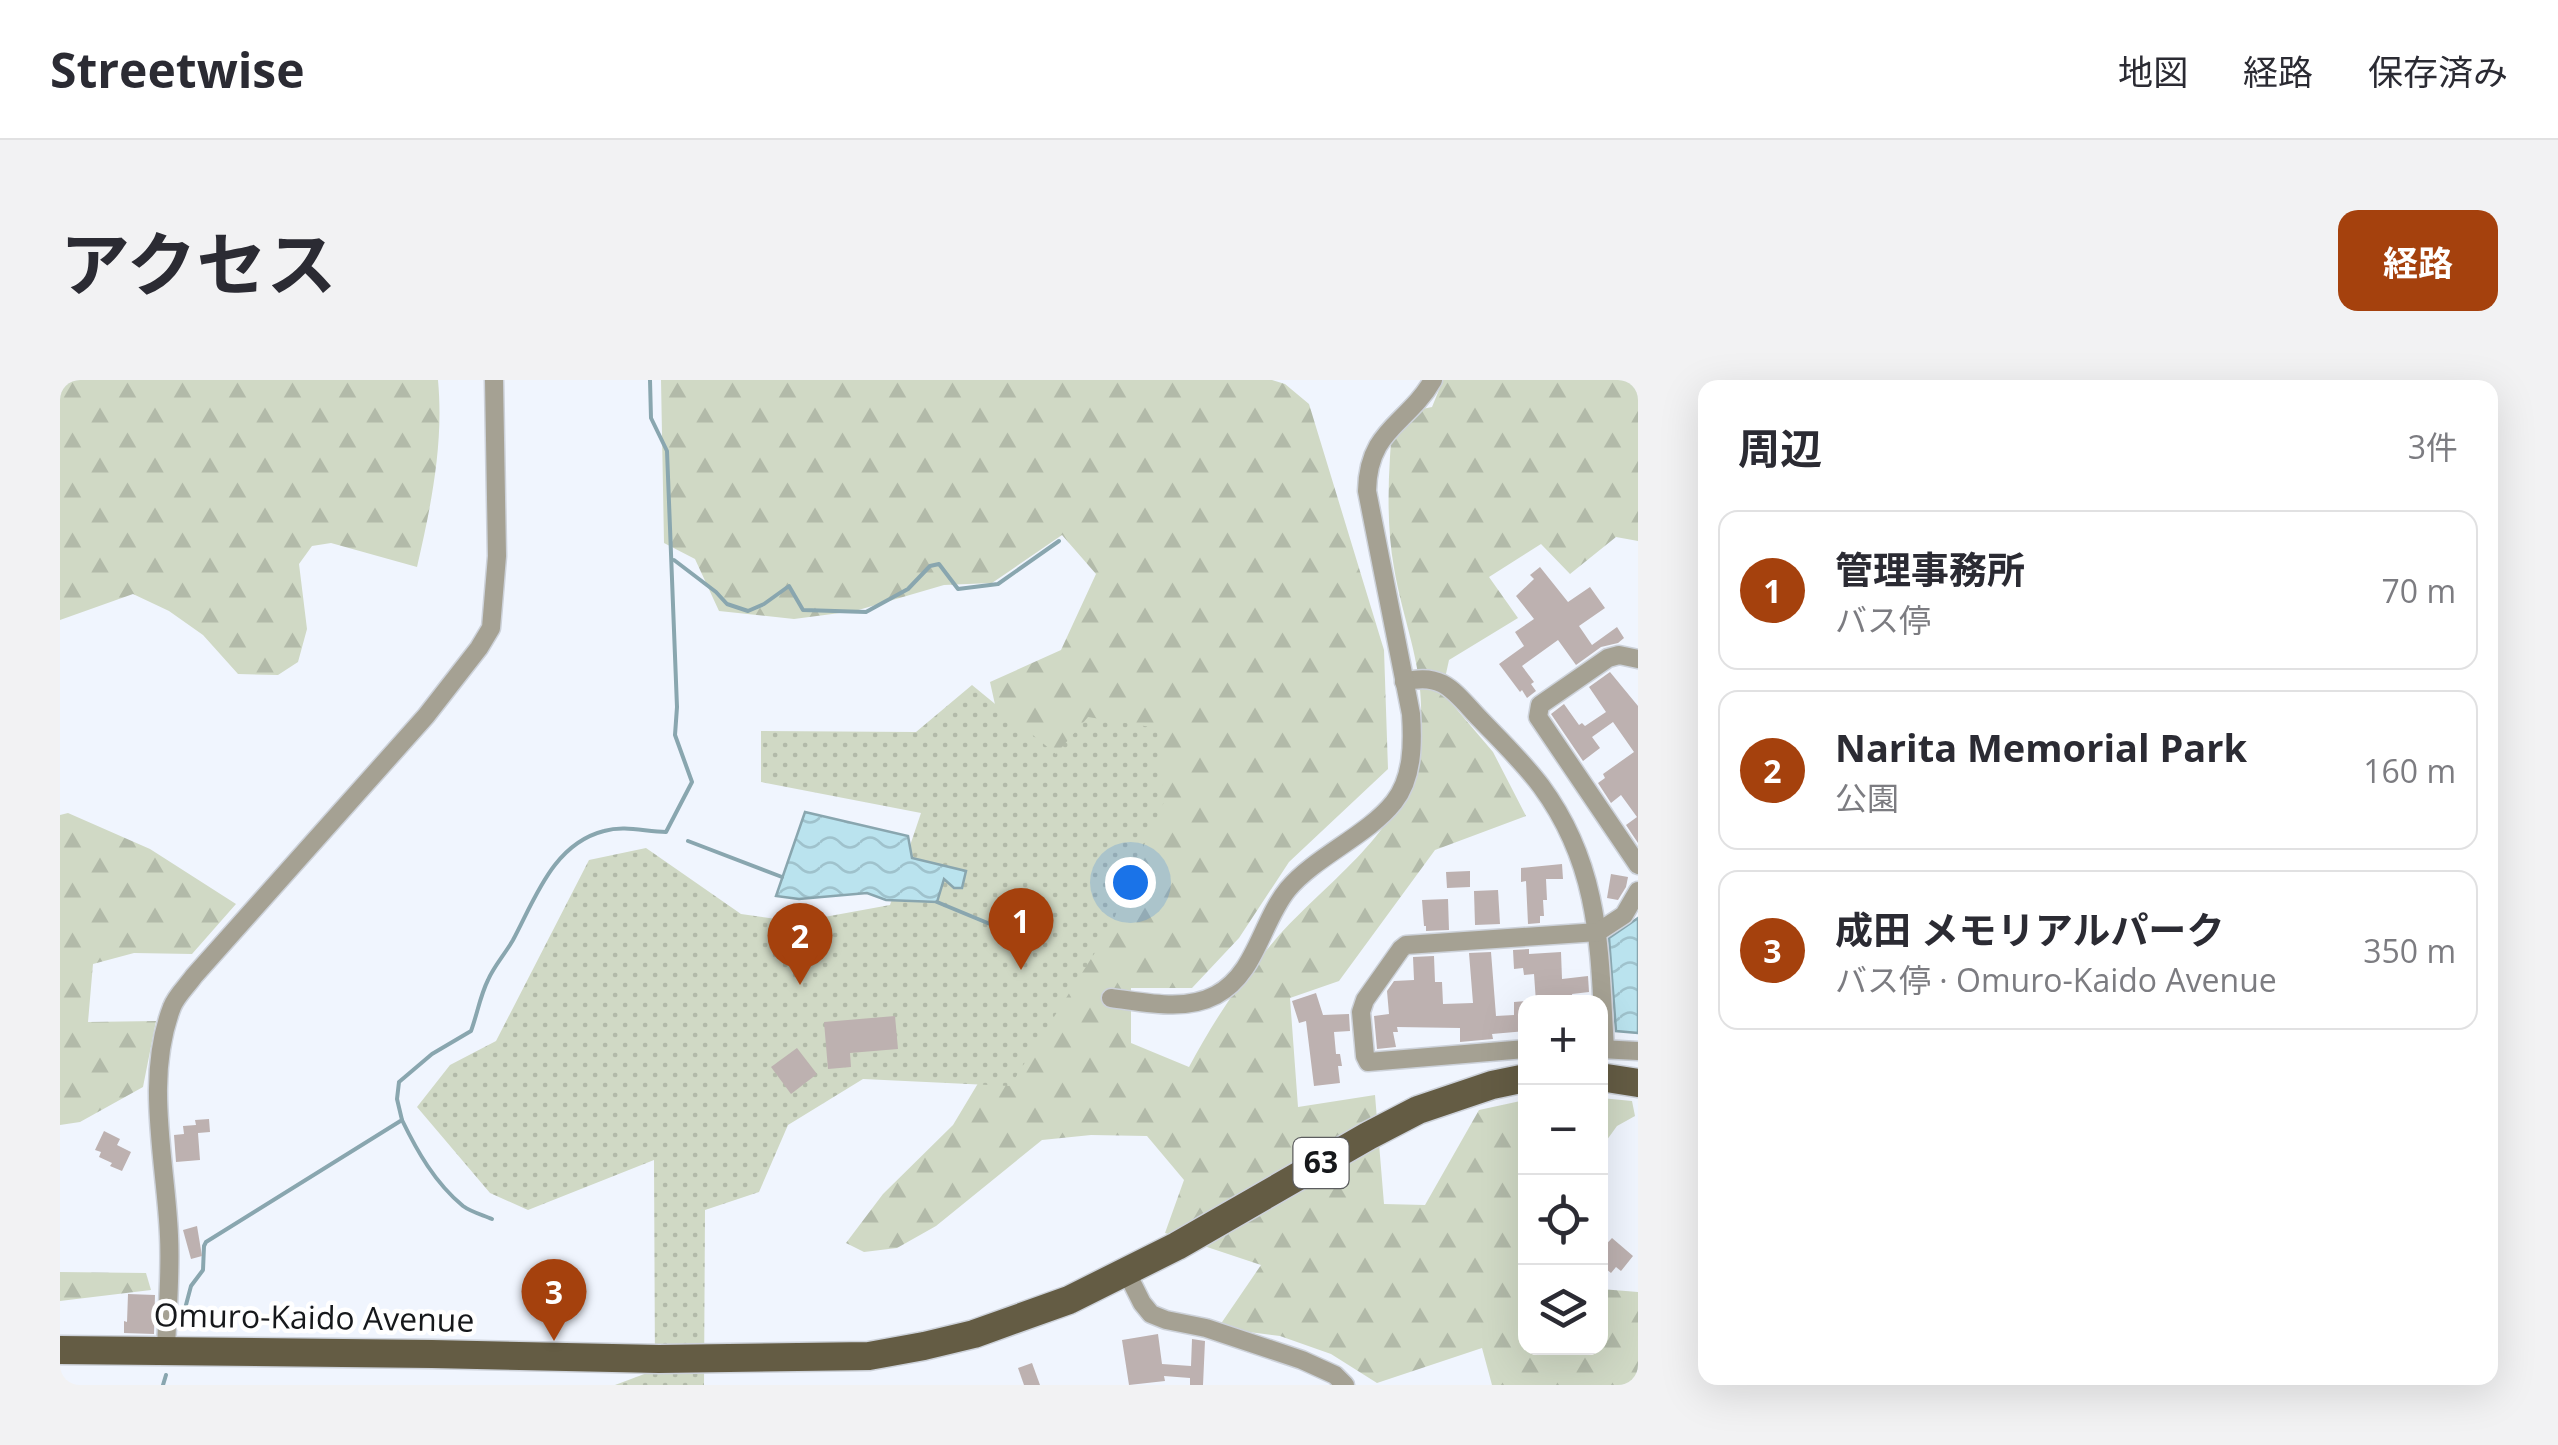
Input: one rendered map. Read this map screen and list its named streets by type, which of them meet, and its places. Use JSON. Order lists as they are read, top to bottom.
{
  "streets": {
    "main road": ["63", "Omuro-Kaido Avenue"]
  },
  "page": {
    "header": "Streetwise",
    "nav": ["地図", "経路", "保存済み"],
    "title": "アクセス",
    "buttons": "経路",
    "heading": ["周辺", "3件"],
    "list": [
      {
        "mark": "1",
        "name": "管理事務所",
        "note": "バス停",
        "value": "70 m"
      },
      {
        "mark": "2",
        "name": "Narita Memorial Park",
        "note": "公園",
        "value": "160 m"
      },
      {
        "mark": "3",
        "name": "成田 メモリアルパーク",
        "note": "バス停 · Omuro-Kaido Avenue",
        "value": "350 m"
      }
    ],
    "pins": ["1", "2", "3"],
    "map_buttons": ["+", "−"]
  }
}
